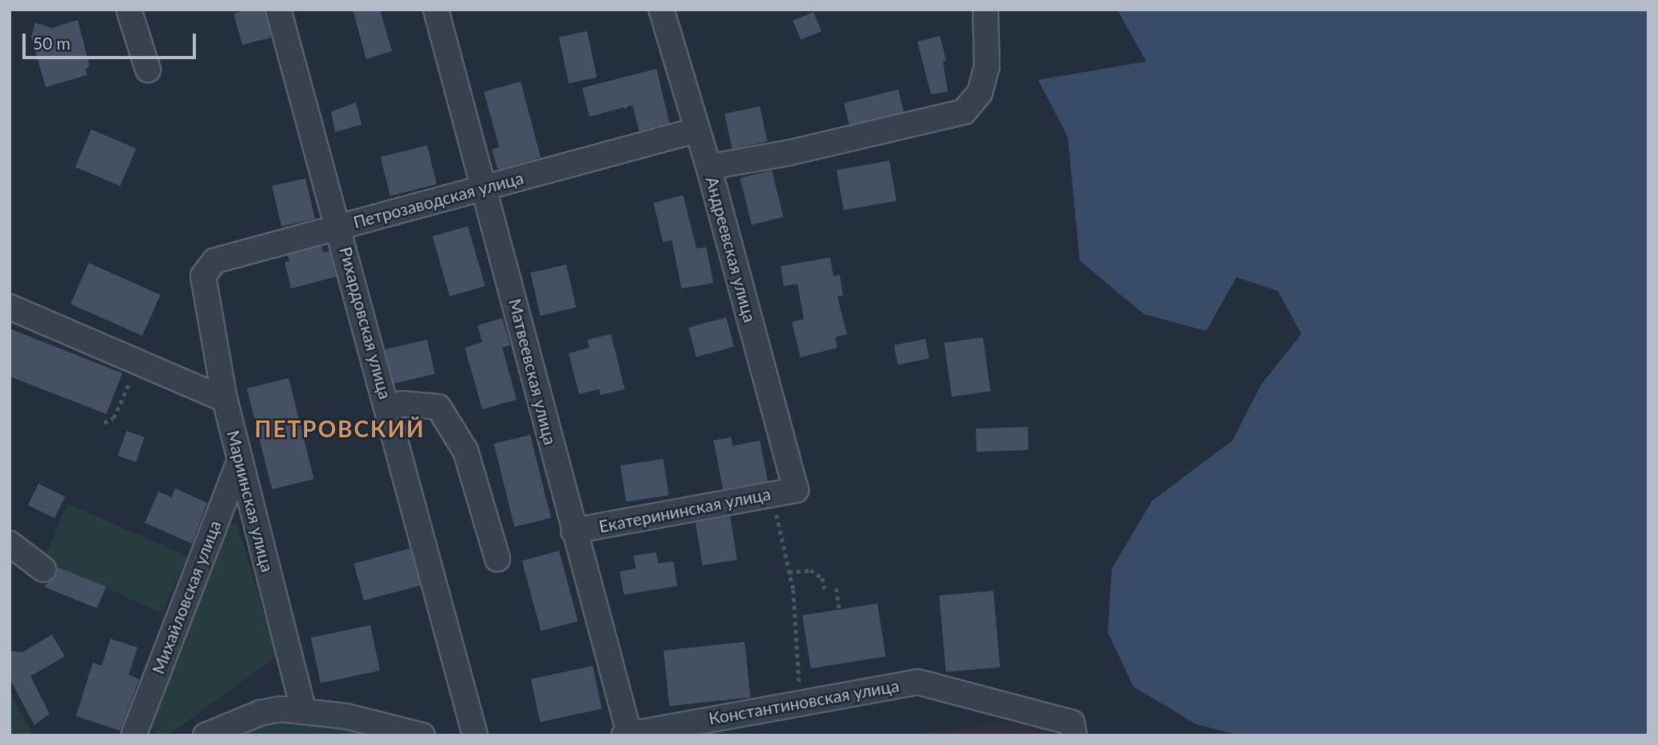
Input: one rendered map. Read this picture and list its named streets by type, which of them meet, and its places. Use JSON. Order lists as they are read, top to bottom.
{
  "streets": {
    "street": [
      "Петрозаводская улица",
      "Андреевская улица",
      "Рихардовская улица",
      "Матвеевская улица",
      "Мариинская улица",
      "Екатерининская улица",
      "Михайловская улица",
      "Константиновская улица"
    ]
  },
  "crossings": [
    ["Петрозаводская улица", "Андреевская улица"],
    ["Петрозаводская улица", "Рихардовская улица"],
    ["Петрозаводская улица", "Матвеевская улица"],
    ["Петрозаводская улица", "Мариинская улица"],
    ["Андреевская улица", "Екатерининская улица"],
    ["Матвеевская улица", "Екатерининская улица"],
    ["Матвеевская улица", "Константиновская улица"],
    ["Мариинская улица", "Михайловская улица"]
  ],
  "districts": ["ПЕТРОВСКИЙ"],
  "scale_bar": "50 m"
}
